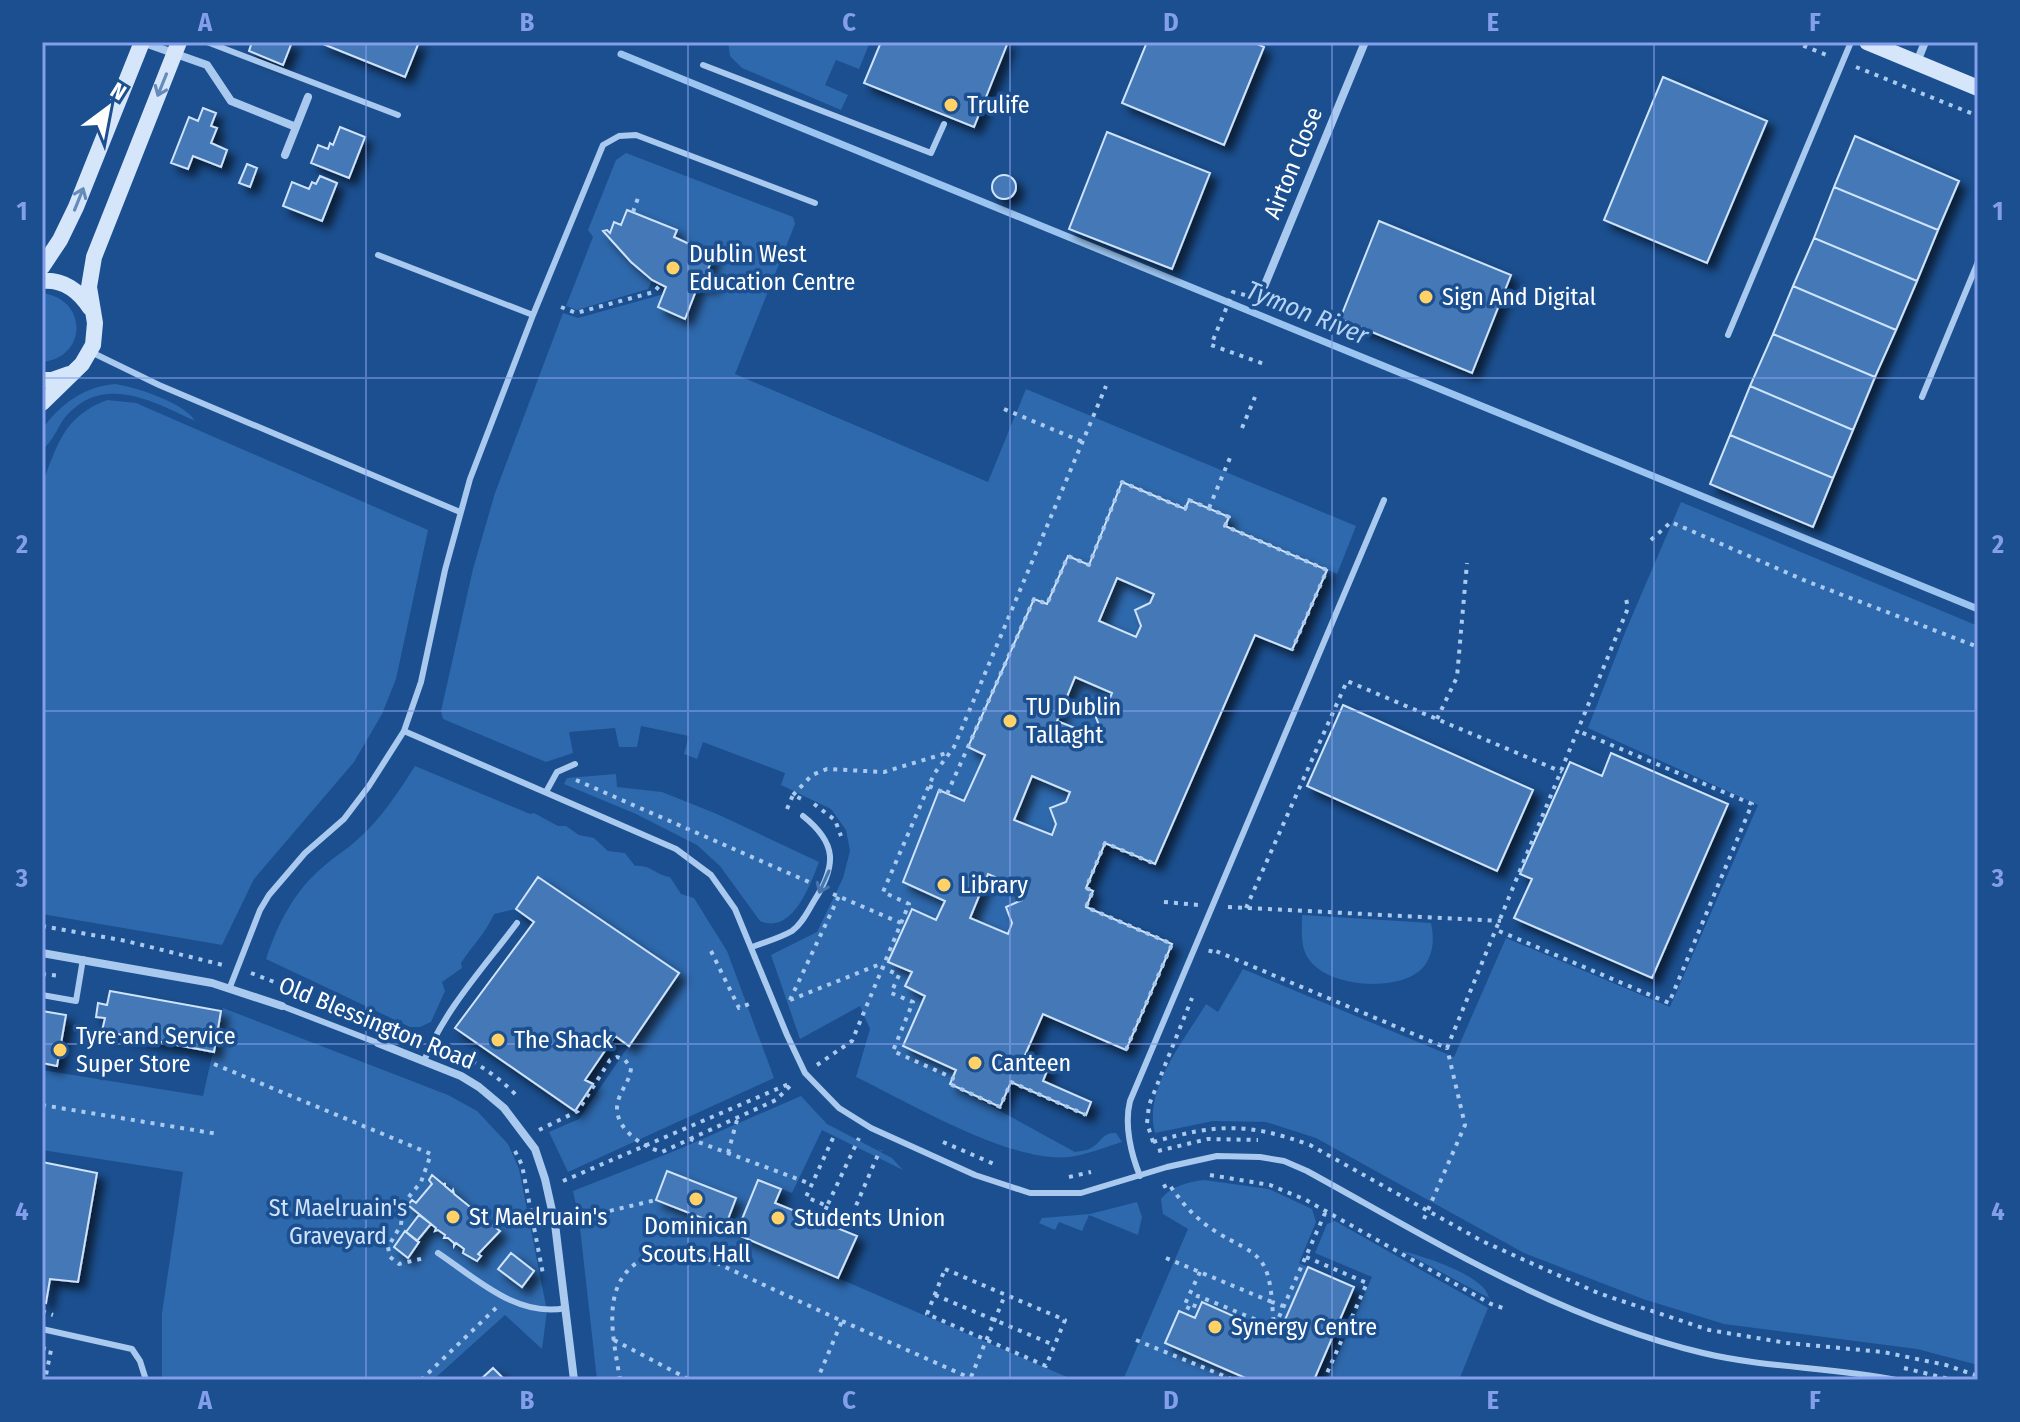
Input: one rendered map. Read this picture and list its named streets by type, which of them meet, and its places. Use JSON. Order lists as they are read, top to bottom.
{
  "streets": {
    "street": ["Airton Close", "Old Blessington Road"]
  },
  "water": ["Tymon River"],
  "parks": ["St Maelruain's Graveyard"],
  "places": [
    "Trulife",
    "Dublin West Education Centre",
    "Sign And Digital",
    "TU Dublin Tallaght",
    "Library",
    "The Shack",
    "Tyre and Service Super Store",
    "Canteen",
    "Dominican Scouts Hall",
    "St Maelruain's",
    "Students Union",
    "Synergy Centre"
  ],
  "north": "top right",
  "grid": {
    "columns": [
      "A",
      "B",
      "C",
      "D",
      "E",
      "F"
    ],
    "rows": [
      "1",
      "2",
      "3",
      "4"
    ]
  }
}
